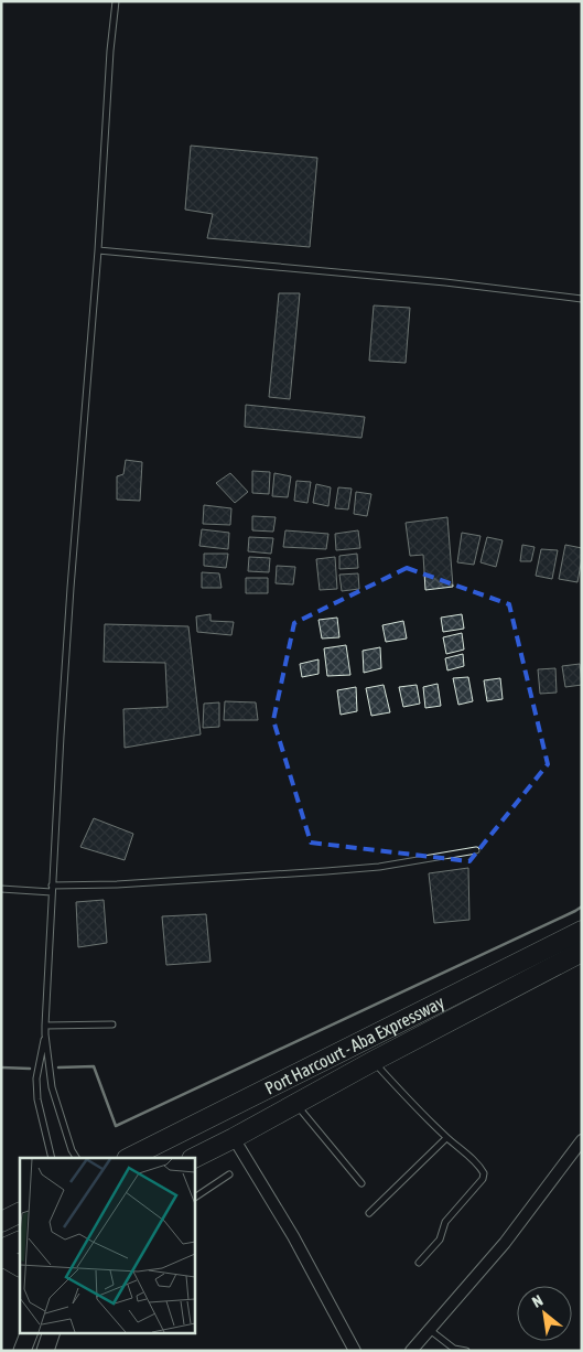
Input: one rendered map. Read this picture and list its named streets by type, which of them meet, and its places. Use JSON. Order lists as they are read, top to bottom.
{
  "streets": {
    "highway": ["Port Harcourt - Aba Expressway"]
  },
  "north": "top left"
}
